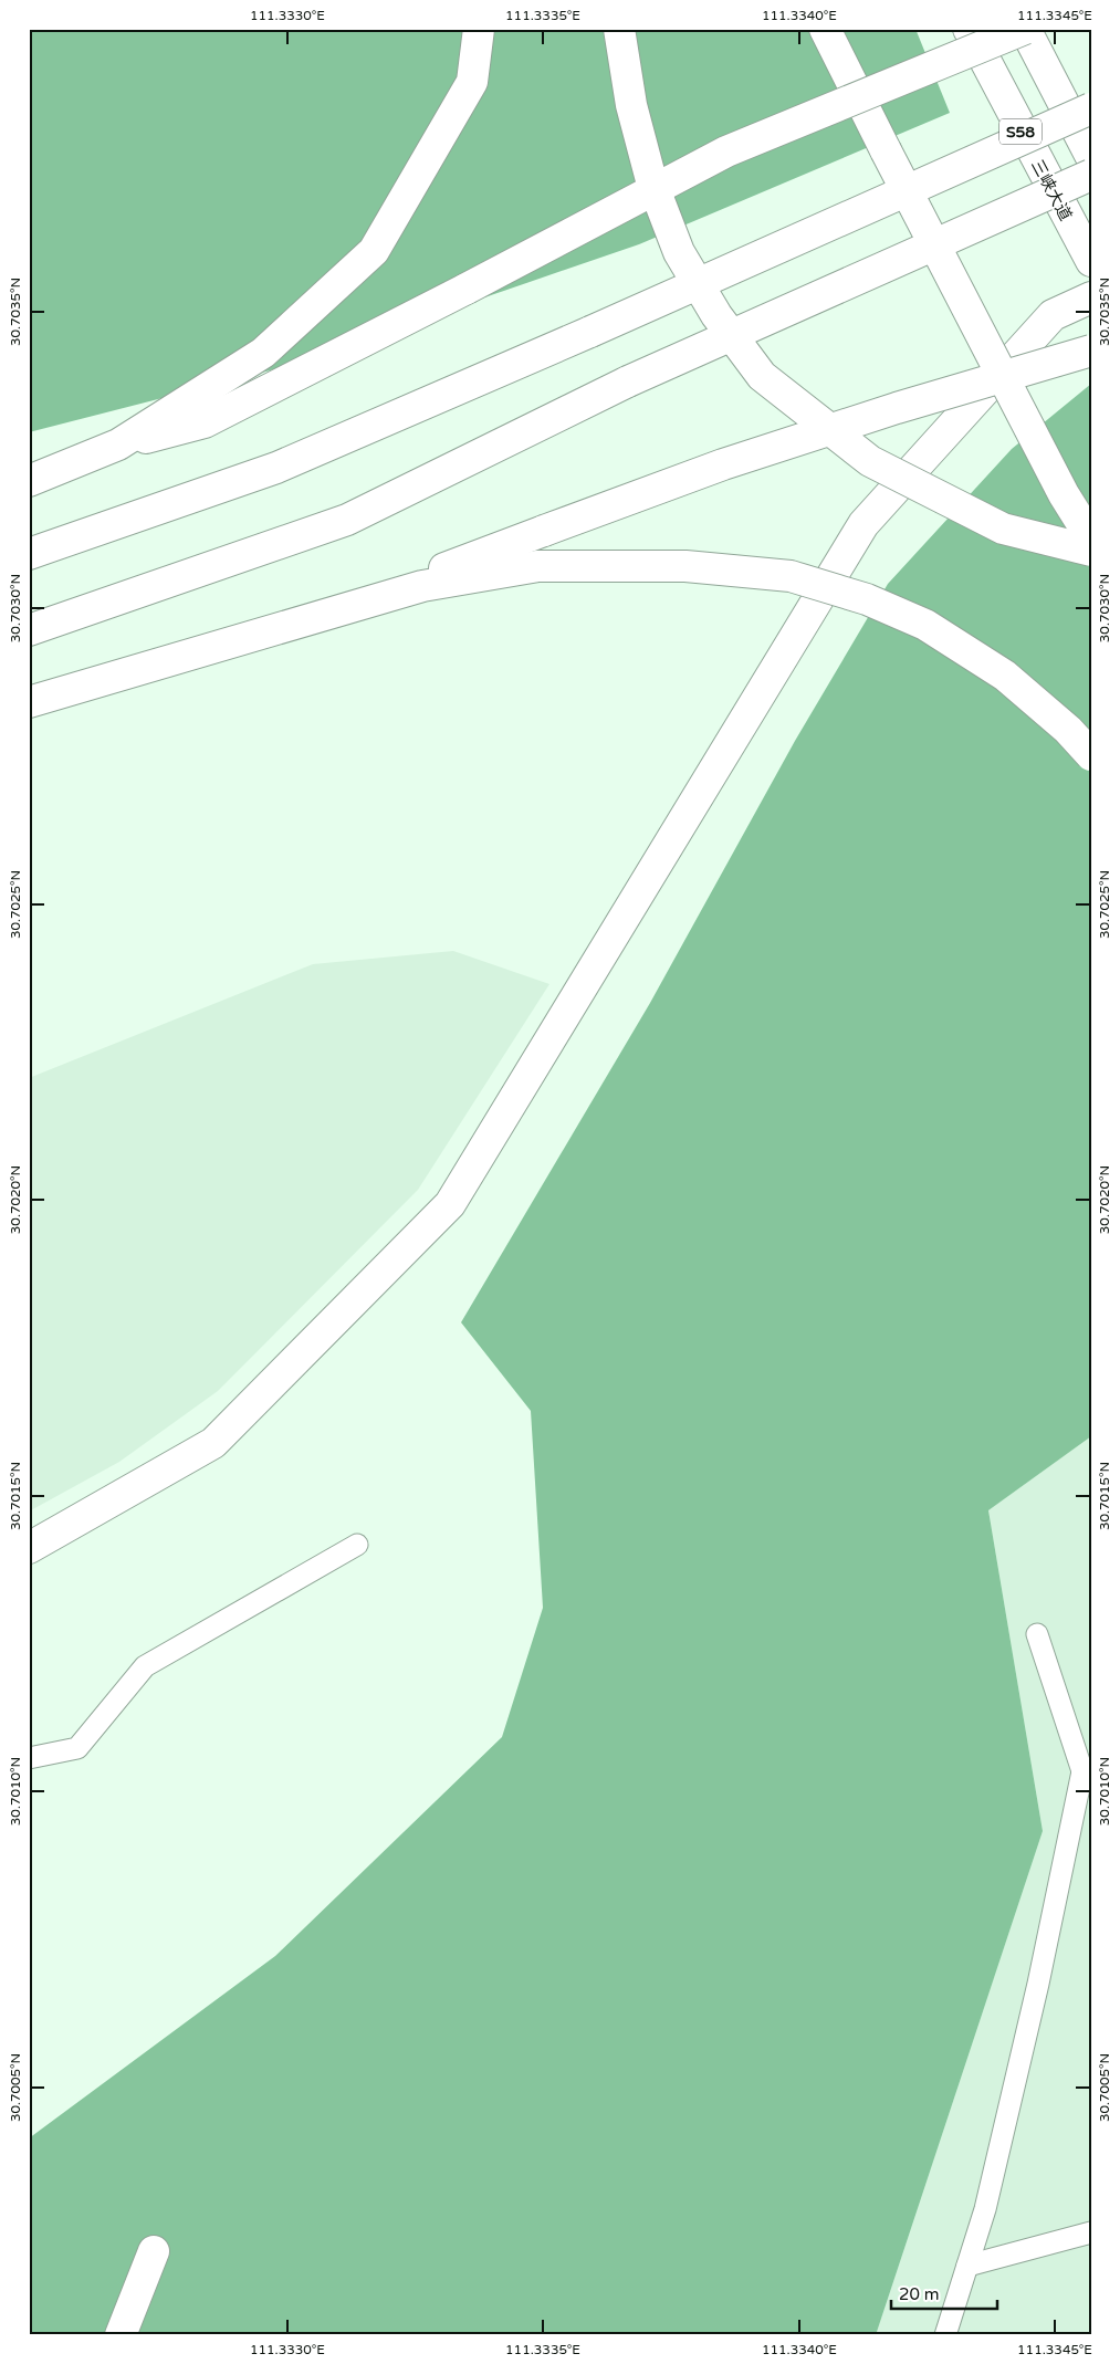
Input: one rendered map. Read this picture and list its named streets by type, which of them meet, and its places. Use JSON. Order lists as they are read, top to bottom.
{
  "streets": {
    "main road": ["S58", "三峡大道"]
  },
  "scale_bar": "20 m",
  "coordinates": [
    "111.3330°E",
    "111.3335°E",
    "111.3340°E",
    "111.3345°E",
    "30.7035°N",
    "30.7030°N",
    "30.7025°N",
    "30.7020°N",
    "30.7015°N",
    "30.7010°N",
    "30.7005°N"
  ]
}
